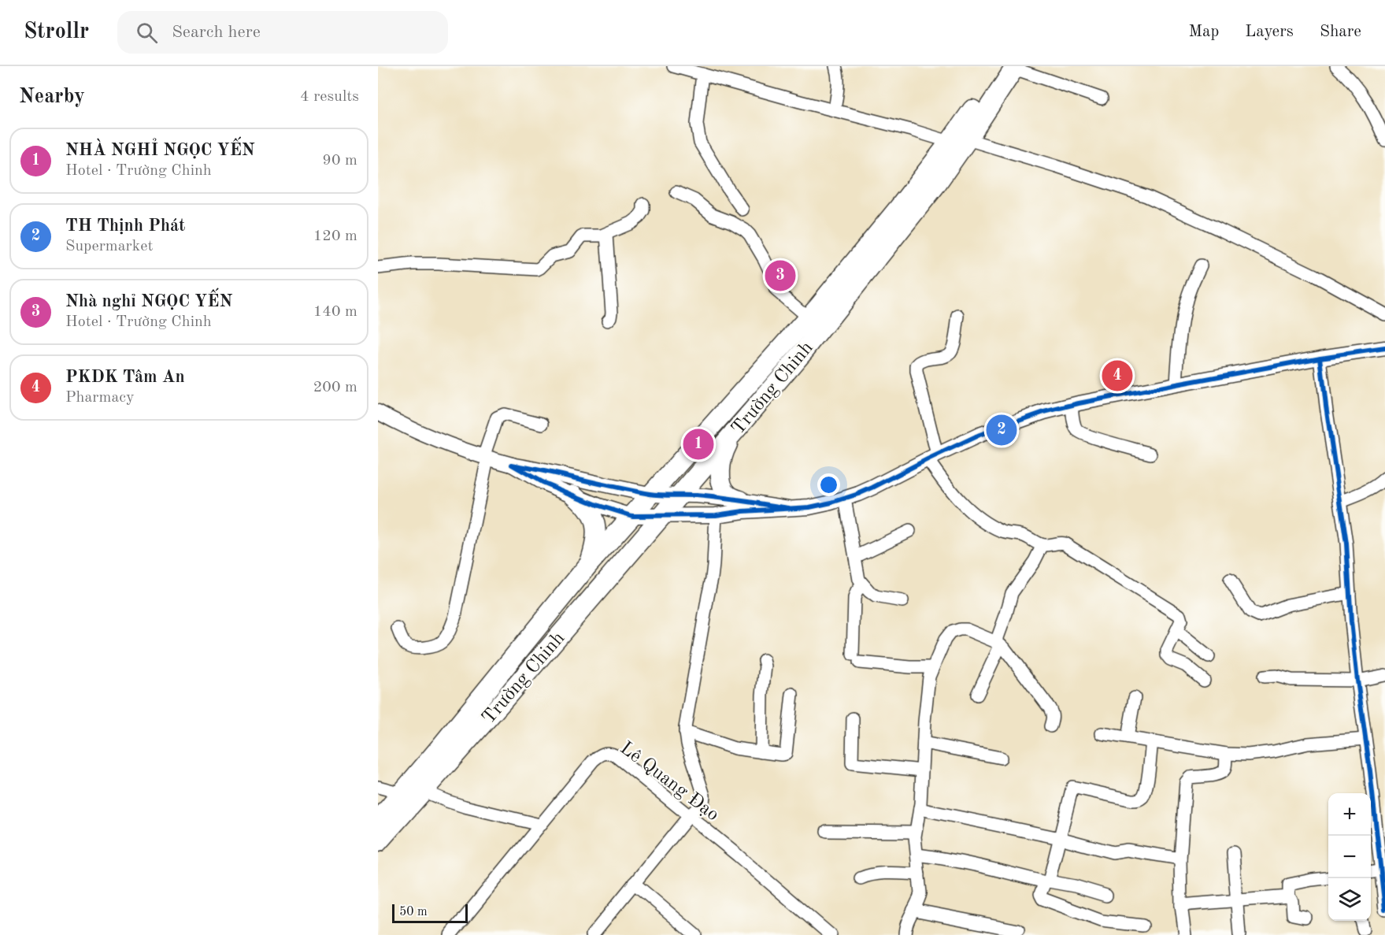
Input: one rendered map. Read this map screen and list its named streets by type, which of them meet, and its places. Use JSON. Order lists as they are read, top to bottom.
{
  "streets": {
    "highway": ["Trường Chinh"],
    "street": ["Lê Quang Đạo"]
  },
  "scale_bar": "50 m",
  "page": {
    "header": "Strollr",
    "search": "Search here",
    "nav": ["Map", "Layers", "Share"],
    "heading": ["Nearby", "4 results"],
    "list": [
      {
        "mark": "1",
        "name": "NHÀ NGHỈ NGỌC YẾN",
        "note": "Hotel · Trường Chinh",
        "value": "90 m"
      },
      {
        "mark": "2",
        "name": "TH Thịnh Phát",
        "note": "Supermarket",
        "value": "120 m"
      },
      {
        "mark": "3",
        "name": "Nhà nghỉ NGỌC YẾN",
        "note": "Hotel · Trường Chinh",
        "value": "140 m"
      },
      {
        "mark": "4",
        "name": "PKDK Tâm An",
        "note": "Pharmacy",
        "value": "200 m"
      }
    ],
    "pins": [
      "3",
      "4",
      "2",
      "1"
    ],
    "map_buttons": ["+", "−"],
    "scale": "50 m"
  }
}
